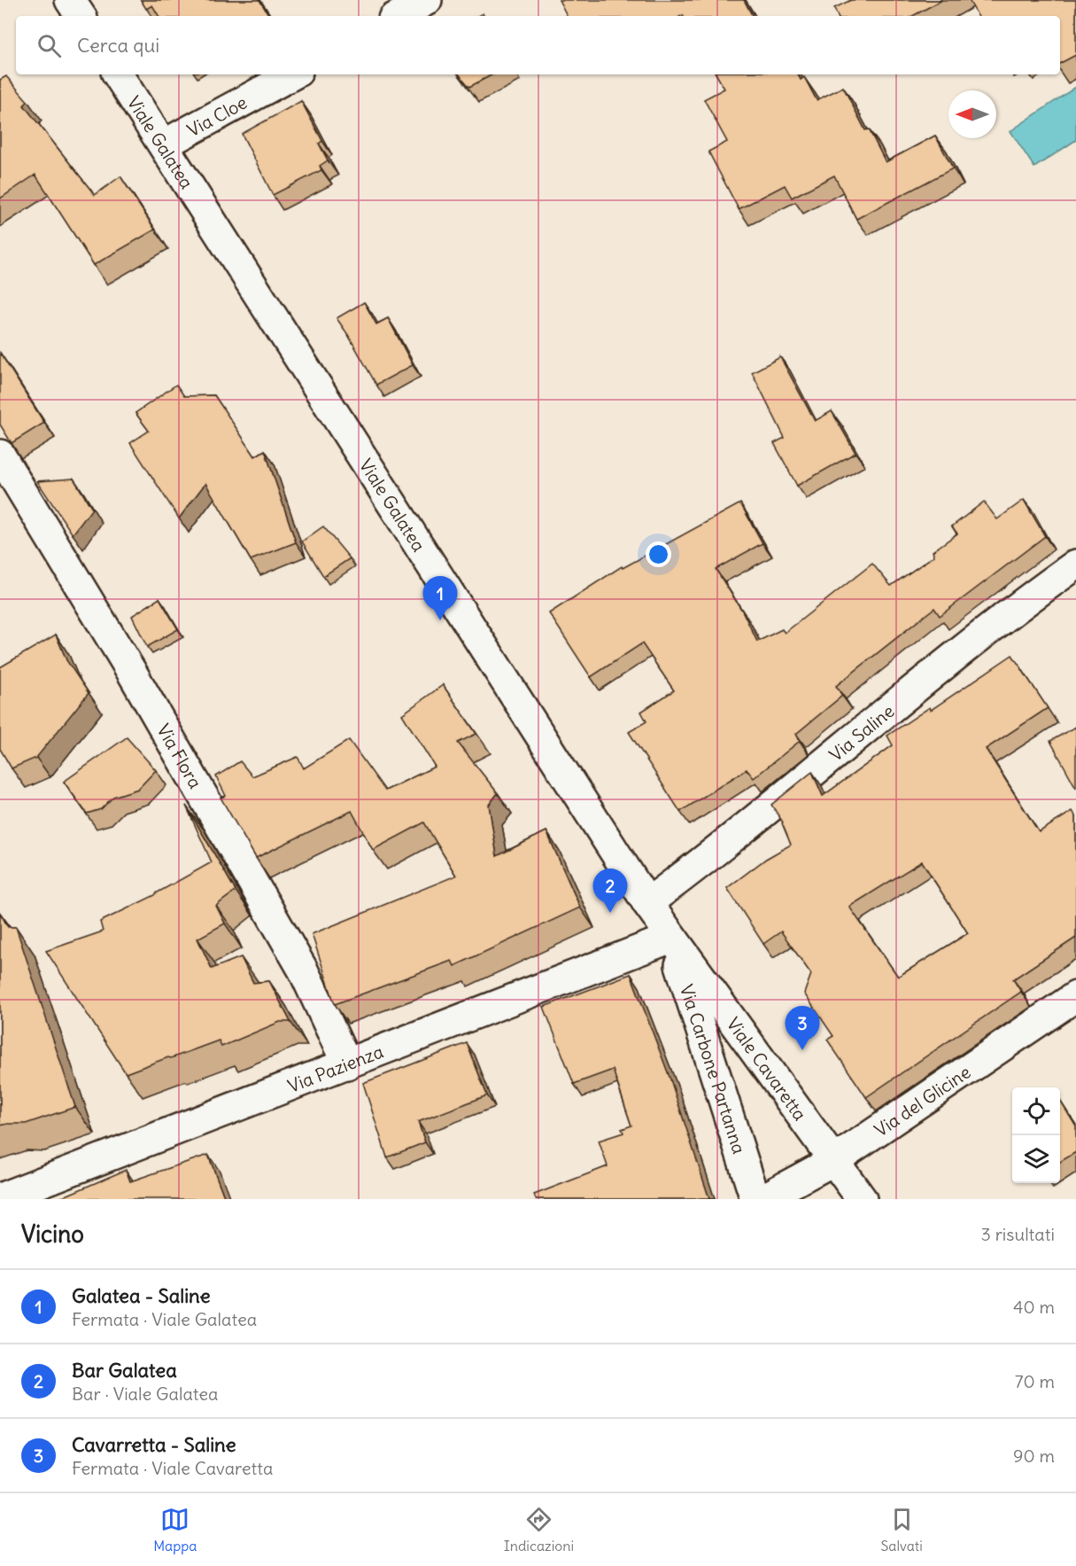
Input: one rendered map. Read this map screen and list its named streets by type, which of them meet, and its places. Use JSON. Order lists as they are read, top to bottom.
{
  "streets": {
    "street": [
      "Via Cloe",
      "Viale Galatea",
      "Via Saline",
      "Via Flora",
      "Viale Cavaretta",
      "Via Pazienza",
      "Via Carbone Partanna",
      "Via del Glicine"
    ]
  },
  "crossings": [
    ["Via Cloe", "Viale Galatea"],
    ["Viale Galatea", "Via Saline"],
    ["Viale Galatea", "Viale Cavaretta"],
    ["Viale Galatea", "Via Pazienza"],
    ["Viale Galatea", "Via Carbone Partanna"],
    ["Via Flora", "Via Pazienza"],
    ["Viale Cavaretta", "Via Pazienza"],
    ["Viale Cavaretta", "Via Carbone Partanna"],
    ["Viale Cavaretta", "Via del Glicine"],
    ["Via Pazienza", "Via Carbone Partanna"]
  ],
  "north": "left",
  "page": {
    "search": "Cerca qui",
    "pins": ["1", "2", "3"],
    "heading": ["Vicino", "3 risultati"],
    "list": [
      {
        "mark": "1",
        "name": "Galatea - Saline",
        "note": "Fermata · Viale Galatea",
        "value": "40 m"
      },
      {
        "mark": "2",
        "name": "Bar Galatea",
        "note": "Bar · Viale Galatea",
        "value": "70 m"
      },
      {
        "mark": "3",
        "name": "Cavarretta - Saline",
        "note": "Fermata · Viale Cavaretta",
        "value": "90 m"
      }
    ],
    "nav": ["Mappa", "Indicazioni", "Salvati"]
  }
}
